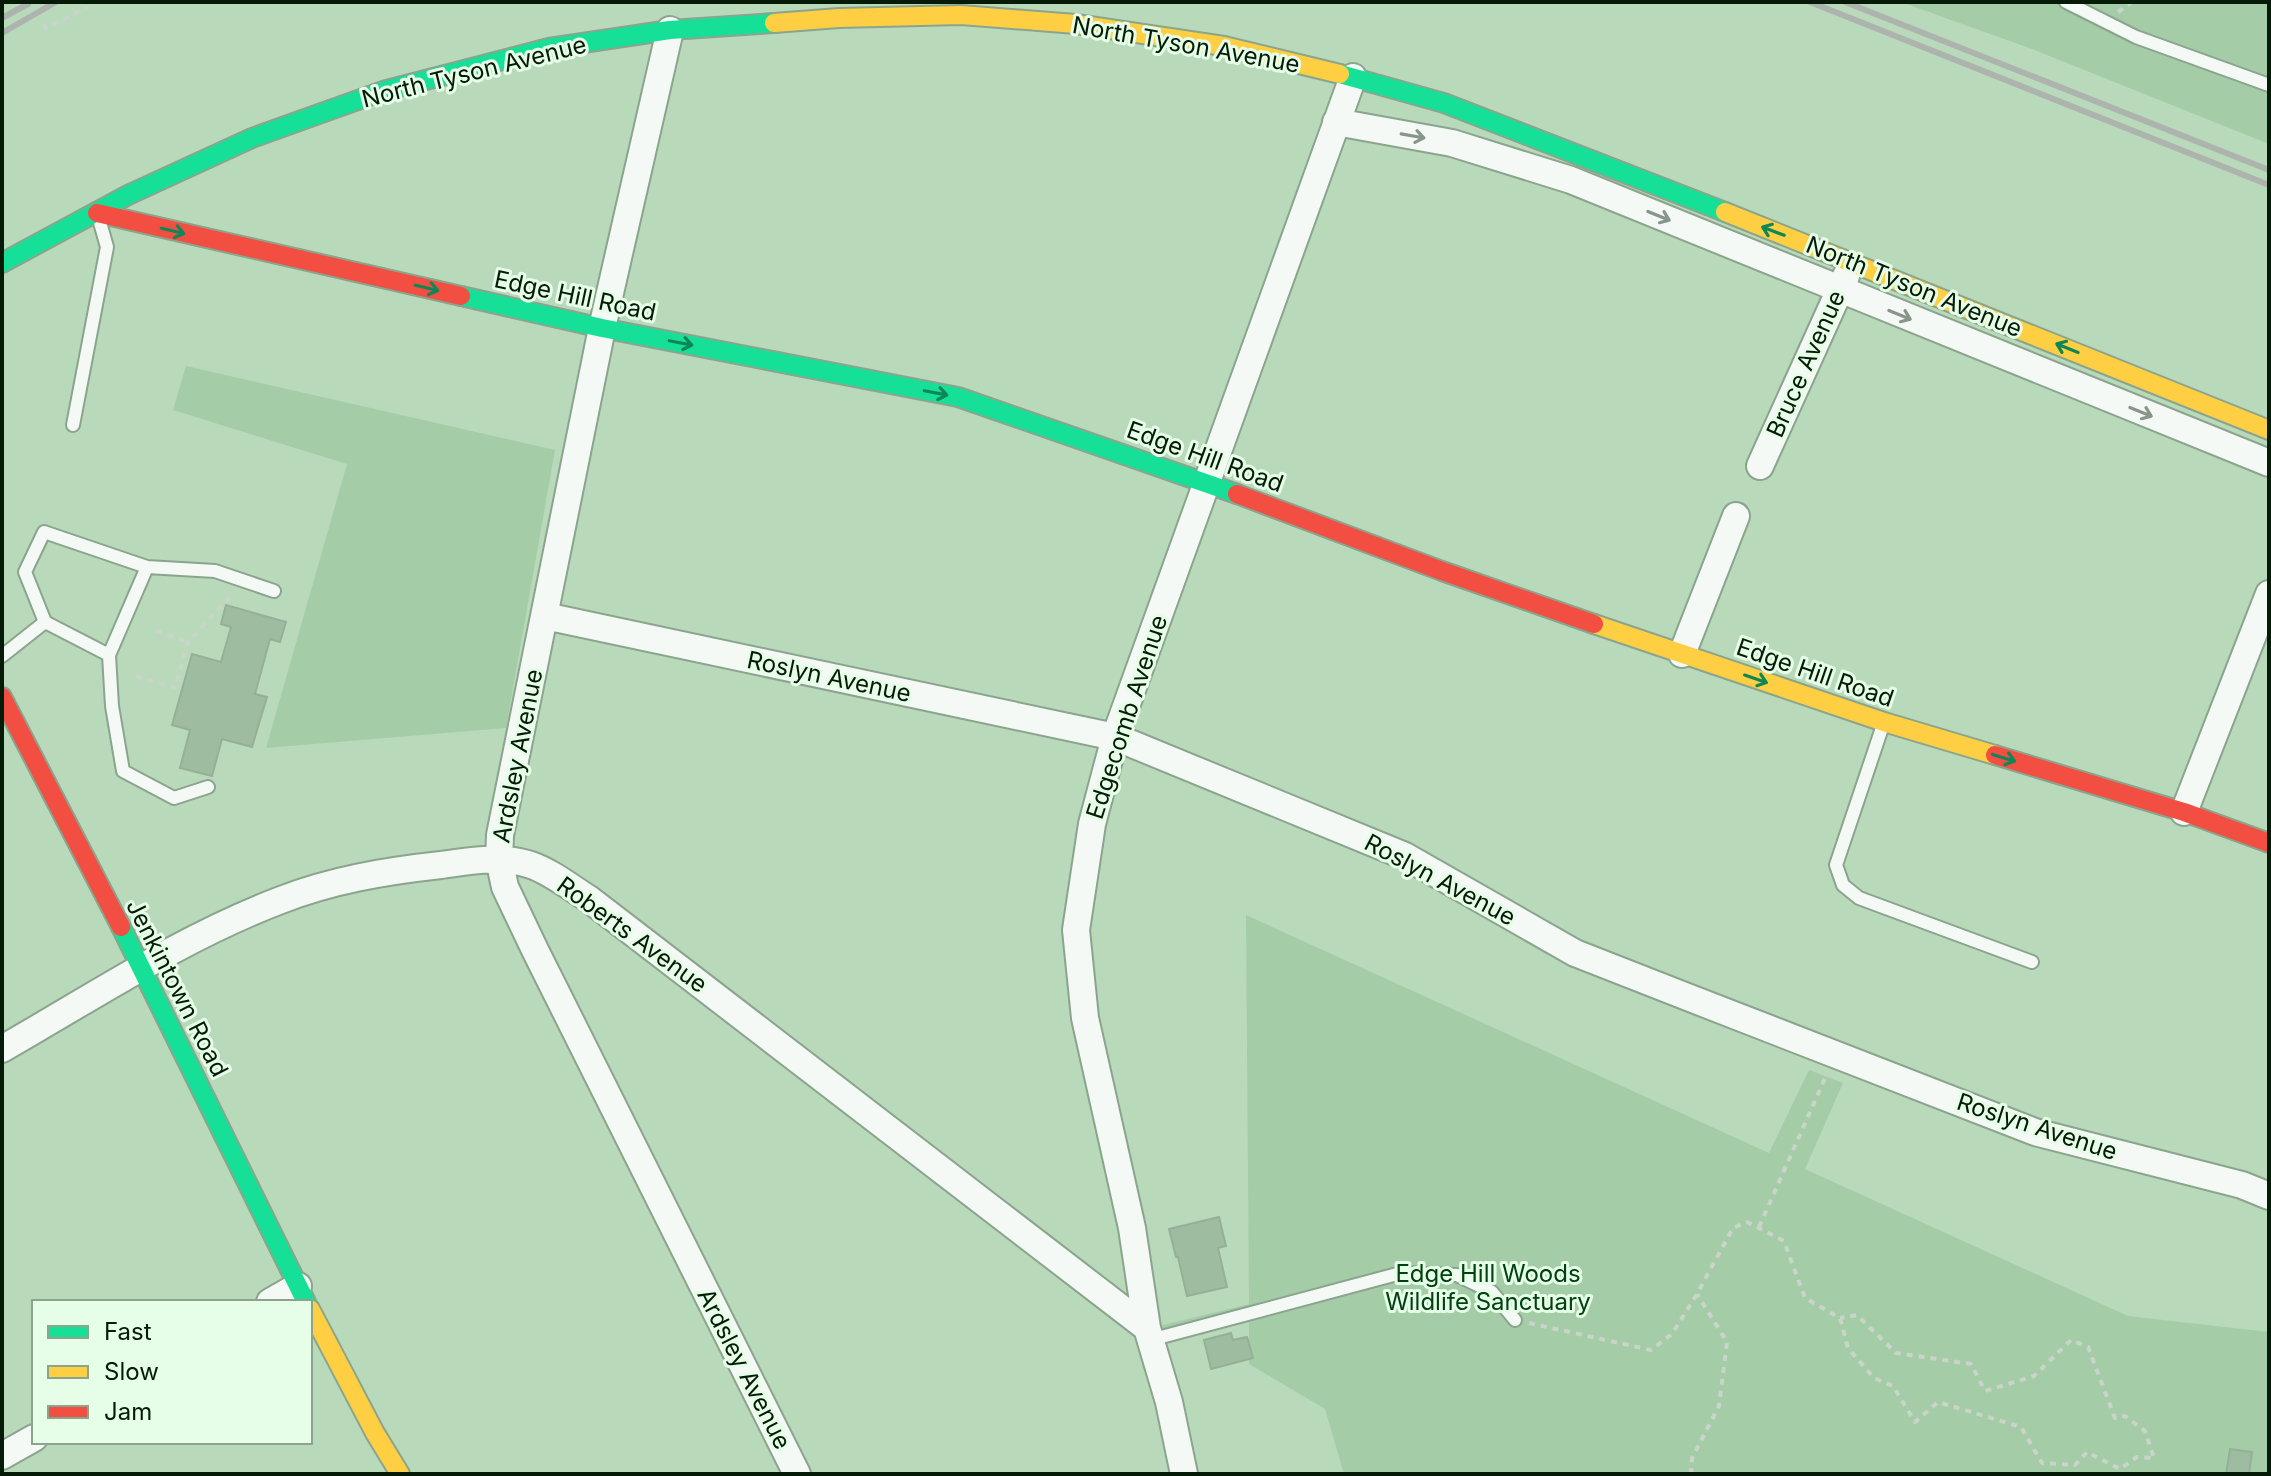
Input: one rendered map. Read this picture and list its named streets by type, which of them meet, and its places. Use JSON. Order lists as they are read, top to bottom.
{
  "streets": {
    "street": [
      "North Tyson Avenue",
      "Edge Hill Road",
      "Bruce Avenue",
      "Roslyn Avenue",
      "Edgecomb Avenue",
      "Ardsley Avenue",
      "Roberts Avenue",
      "Jenkintown Road"
    ]
  },
  "crossings": [
    ["North Tyson Avenue", "Edge Hill Road"],
    ["North Tyson Avenue", "Bruce Avenue"],
    ["North Tyson Avenue", "Edgecomb Avenue"],
    ["North Tyson Avenue", "Ardsley Avenue"],
    ["Edge Hill Road", "Edgecomb Avenue"],
    ["Edge Hill Road", "Ardsley Avenue"],
    ["Roslyn Avenue", "Edgecomb Avenue"],
    ["Roslyn Avenue", "Ardsley Avenue"],
    ["Edgecomb Avenue", "Roberts Avenue"],
    ["Ardsley Avenue", "Roberts Avenue"],
    ["Roberts Avenue", "Jenkintown Road"]
  ],
  "one_way": ["Edge Hill Road"],
  "parks": ["Edge Hill Woods Wildlife Sanctuary"],
  "legend": ["Fast", "Slow", "Jam"]
}
